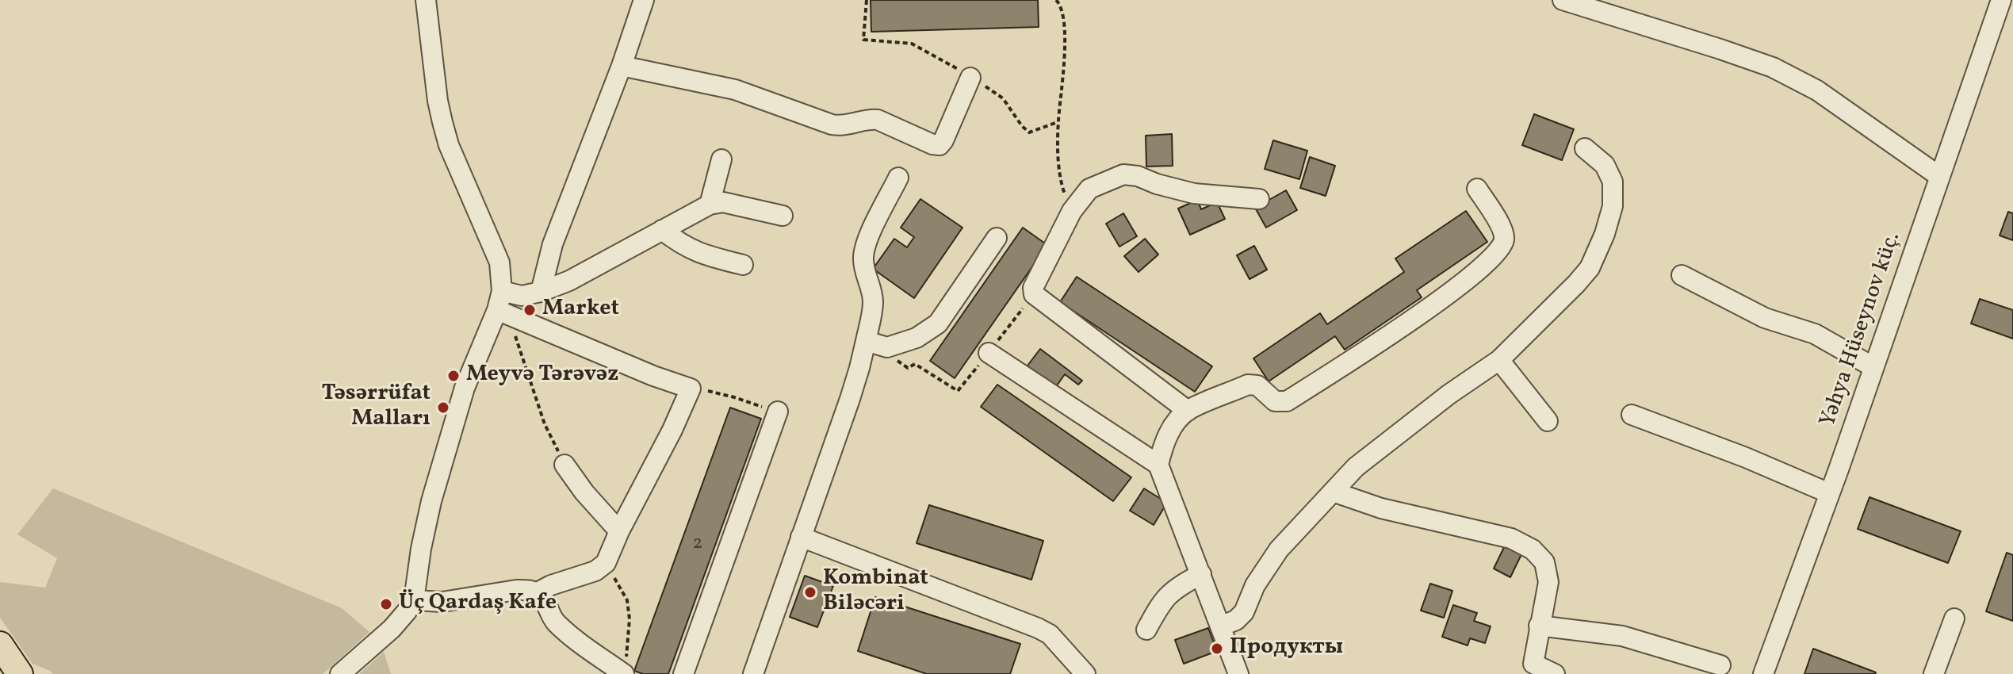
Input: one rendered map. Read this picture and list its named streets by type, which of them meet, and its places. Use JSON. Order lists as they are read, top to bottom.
{
  "streets": {
    "street": ["Yəhya Hüseynov küç."]
  },
  "places": [
    "Market",
    "Meyvə Tərəvəz",
    "Təsərrüfat Malları",
    "Kombinat Biləcəri",
    "Üç Qardaş Kafe",
    "Продукты"
  ],
  "house_numbers": ["2"]
}
